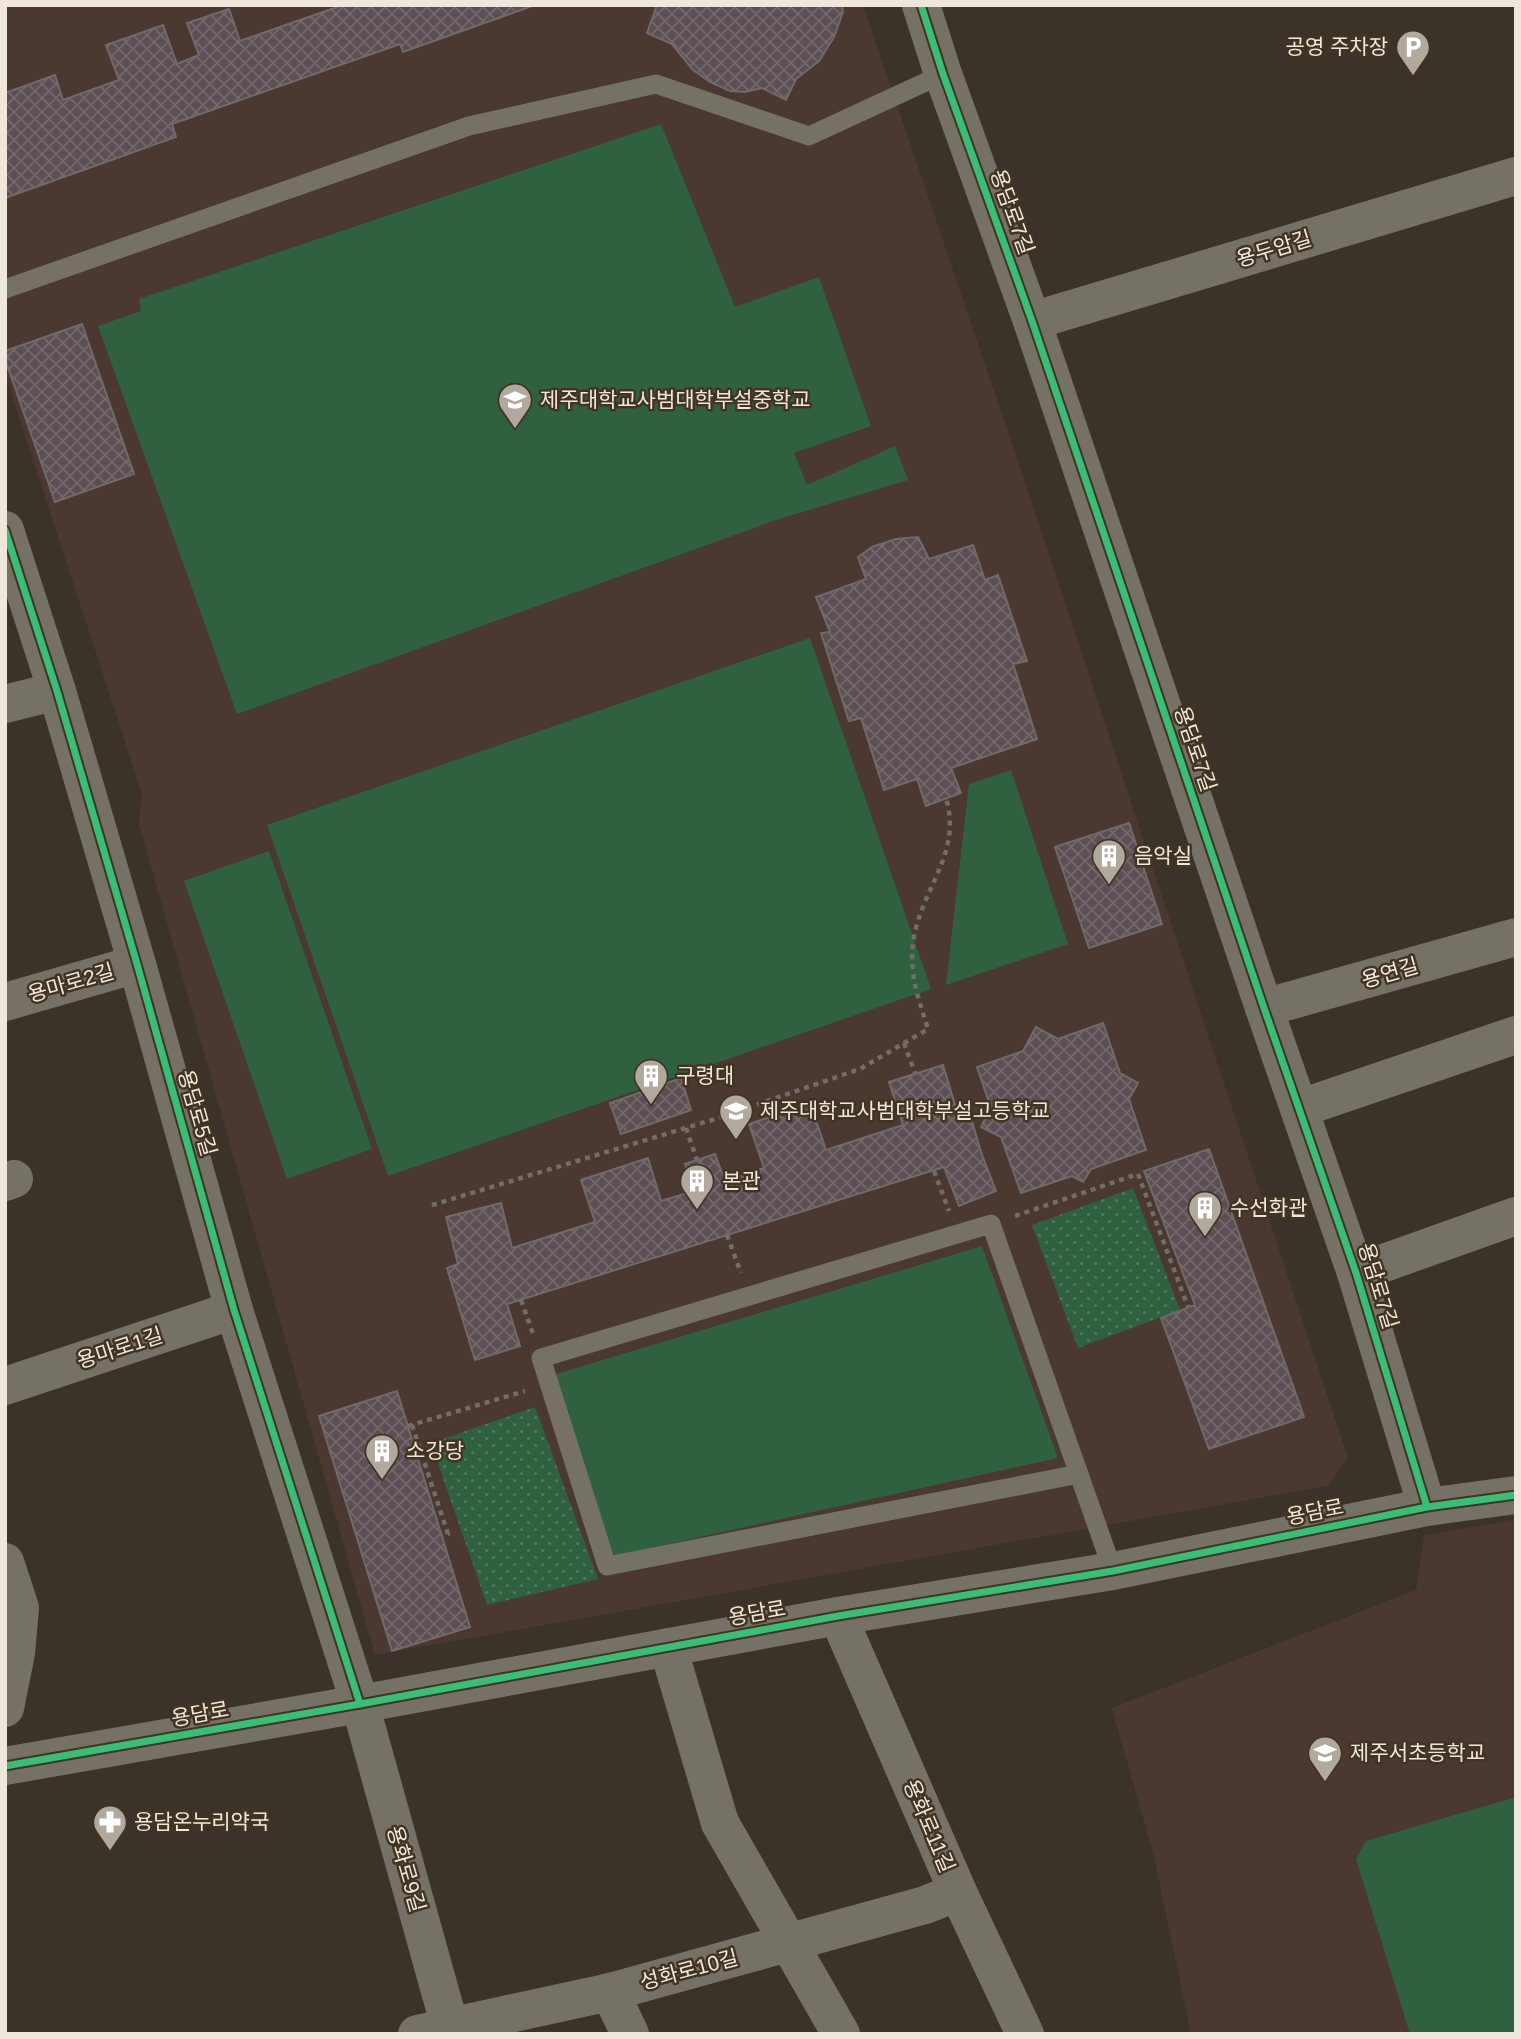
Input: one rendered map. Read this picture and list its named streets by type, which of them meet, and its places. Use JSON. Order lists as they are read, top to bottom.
{
  "streets": {
    "street": [
      "용담로7길",
      "용두암길",
      "용연길",
      "용마로2길",
      "용담로5길",
      "용마로1길",
      "용담로",
      "용화로11길",
      "용화로9길",
      "성화로10길"
    ]
  },
  "crossings": [
    ["용담로7길", "용두암길"],
    ["용담로7길", "용연길"],
    ["용담로7길", "용담로"],
    ["용마로2길", "용담로5길"],
    ["용담로5길", "용마로1길"],
    ["용담로5길", "용담로"],
    ["용담로5길", "용화로9길"],
    ["용담로", "용화로11길"],
    ["용담로", "용화로9길"],
    ["용화로11길", "성화로10길"],
    ["용화로9길", "성화로10길"]
  ],
  "places": {
    "parking": ["공영 주차장"],
    "school or university": ["제주대학교사범대학부설중학교", "제주대학교사범대학부설고등학교", "제주서초등학교"],
    "building": [
      "음악실",
      "구령대",
      "본관",
      "수선화관",
      "소강당"
    ],
    "pharmacy": ["용담온누리약국"]
  }
}
